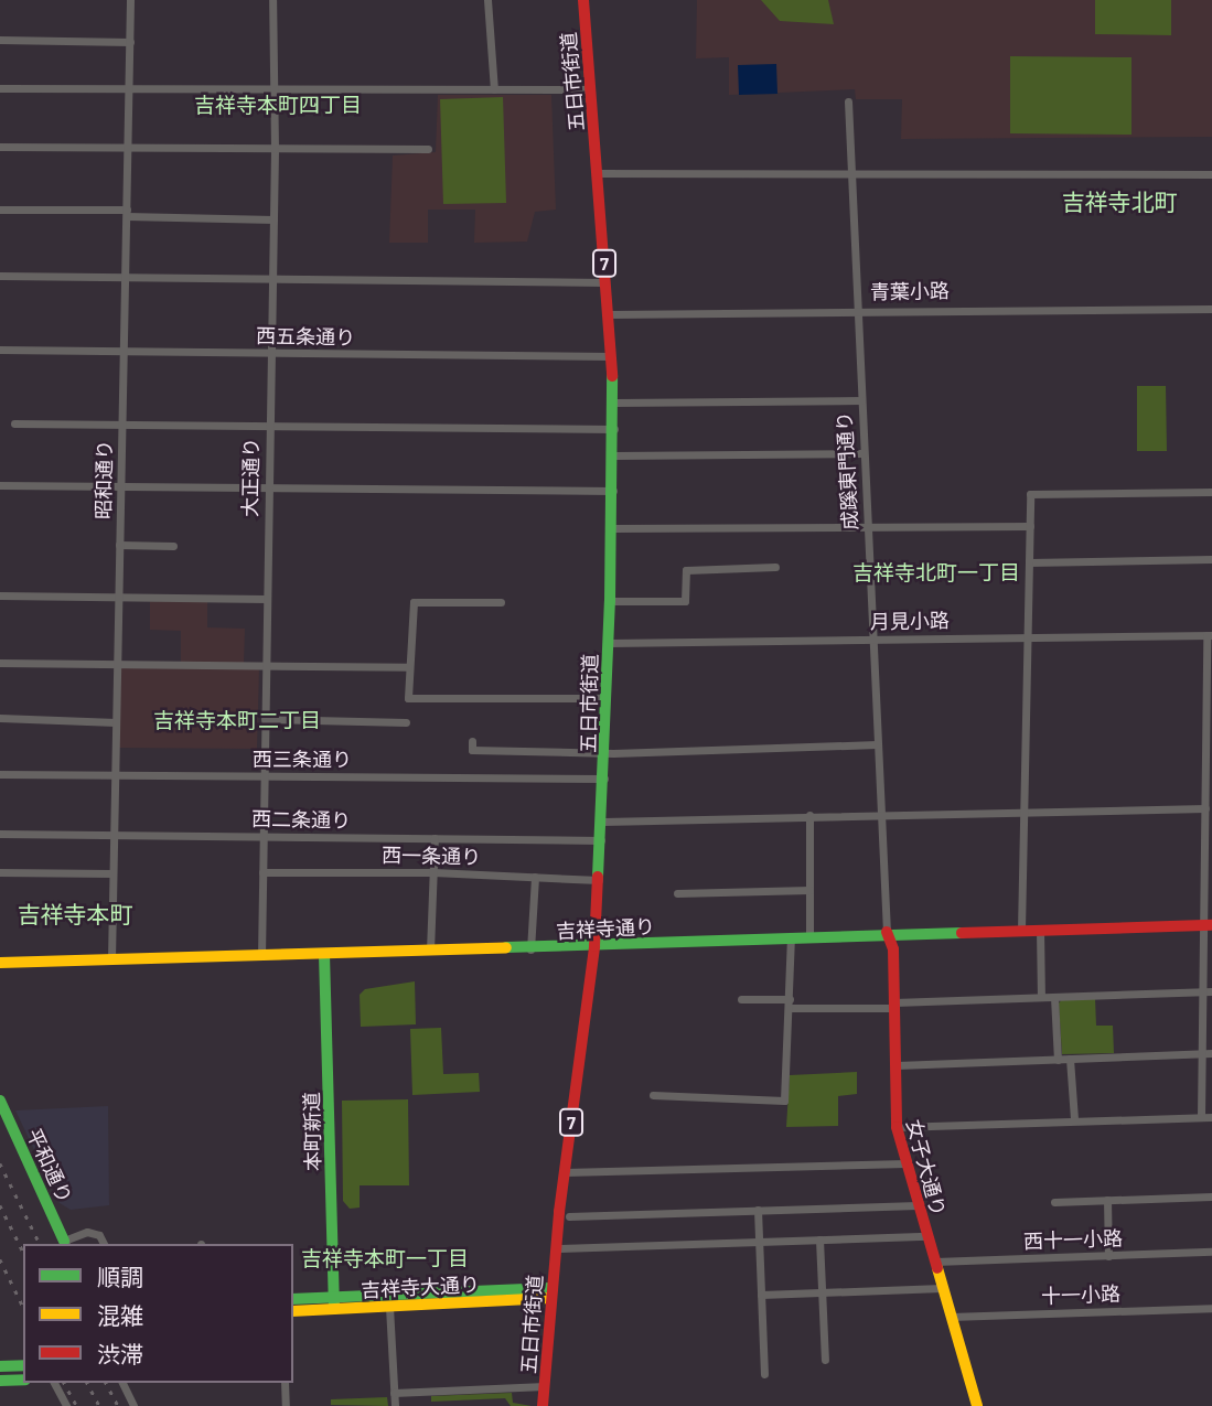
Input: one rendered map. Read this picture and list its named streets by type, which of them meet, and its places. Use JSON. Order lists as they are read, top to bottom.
{
  "streets": {
    "main road": [
      "五日市街道",
      "7",
      "吉祥寺通り",
      "本町新道",
      "平和通り",
      "女子大通り",
      "吉祥寺大通り"
    ],
    "street": [
      "青葉小路",
      "西五条通り",
      "成蹊東門通り",
      "大正通り",
      "昭和通り",
      "月見小路",
      "西三条通り",
      "西二条通り",
      "西一条通り",
      "西十一小路",
      "十一小路"
    ]
  },
  "crossings": [
    ["五日市街道", "青葉小路"],
    ["五日市街道", "西五条通り"],
    ["五日市街道", "月見小路"],
    ["五日市街道", "西三条通り"],
    ["五日市街道", "西二条通り"],
    ["五日市街道", "西一条通り"],
    ["五日市街道", "吉祥寺通り"],
    ["五日市街道", "吉祥寺大通り"],
    ["青葉小路", "成蹊東門通り"],
    ["西五条通り", "大正通り"],
    ["西五条通り", "昭和通り"],
    ["成蹊東門通り", "月見小路"],
    ["成蹊東門通り", "吉祥寺通り"],
    ["成蹊東門通り", "女子大通り"],
    ["大正通り", "西三条通り"],
    ["大正通り", "西二条通り"],
    ["大正通り", "西一条通り"],
    ["大正通り", "吉祥寺通り"],
    ["昭和通り", "西三条通り"],
    ["昭和通り", "西二条通り"],
    ["昭和通り", "吉祥寺通り"],
    ["吉祥寺通り", "本町新道"],
    ["吉祥寺通り", "女子大通り"],
    ["本町新道", "吉祥寺大通り"],
    ["女子大通り", "西十一小路"],
    ["女子大通り", "十一小路"]
  ],
  "districts": [
    "吉祥寺本町四丁目",
    "吉祥寺北町",
    "吉祥寺北町一丁目",
    "吉祥寺本町二丁目",
    "吉祥寺本町",
    "吉祥寺本町一丁目"
  ],
  "legend": ["順調", "混雑", "渋滞"]
}
